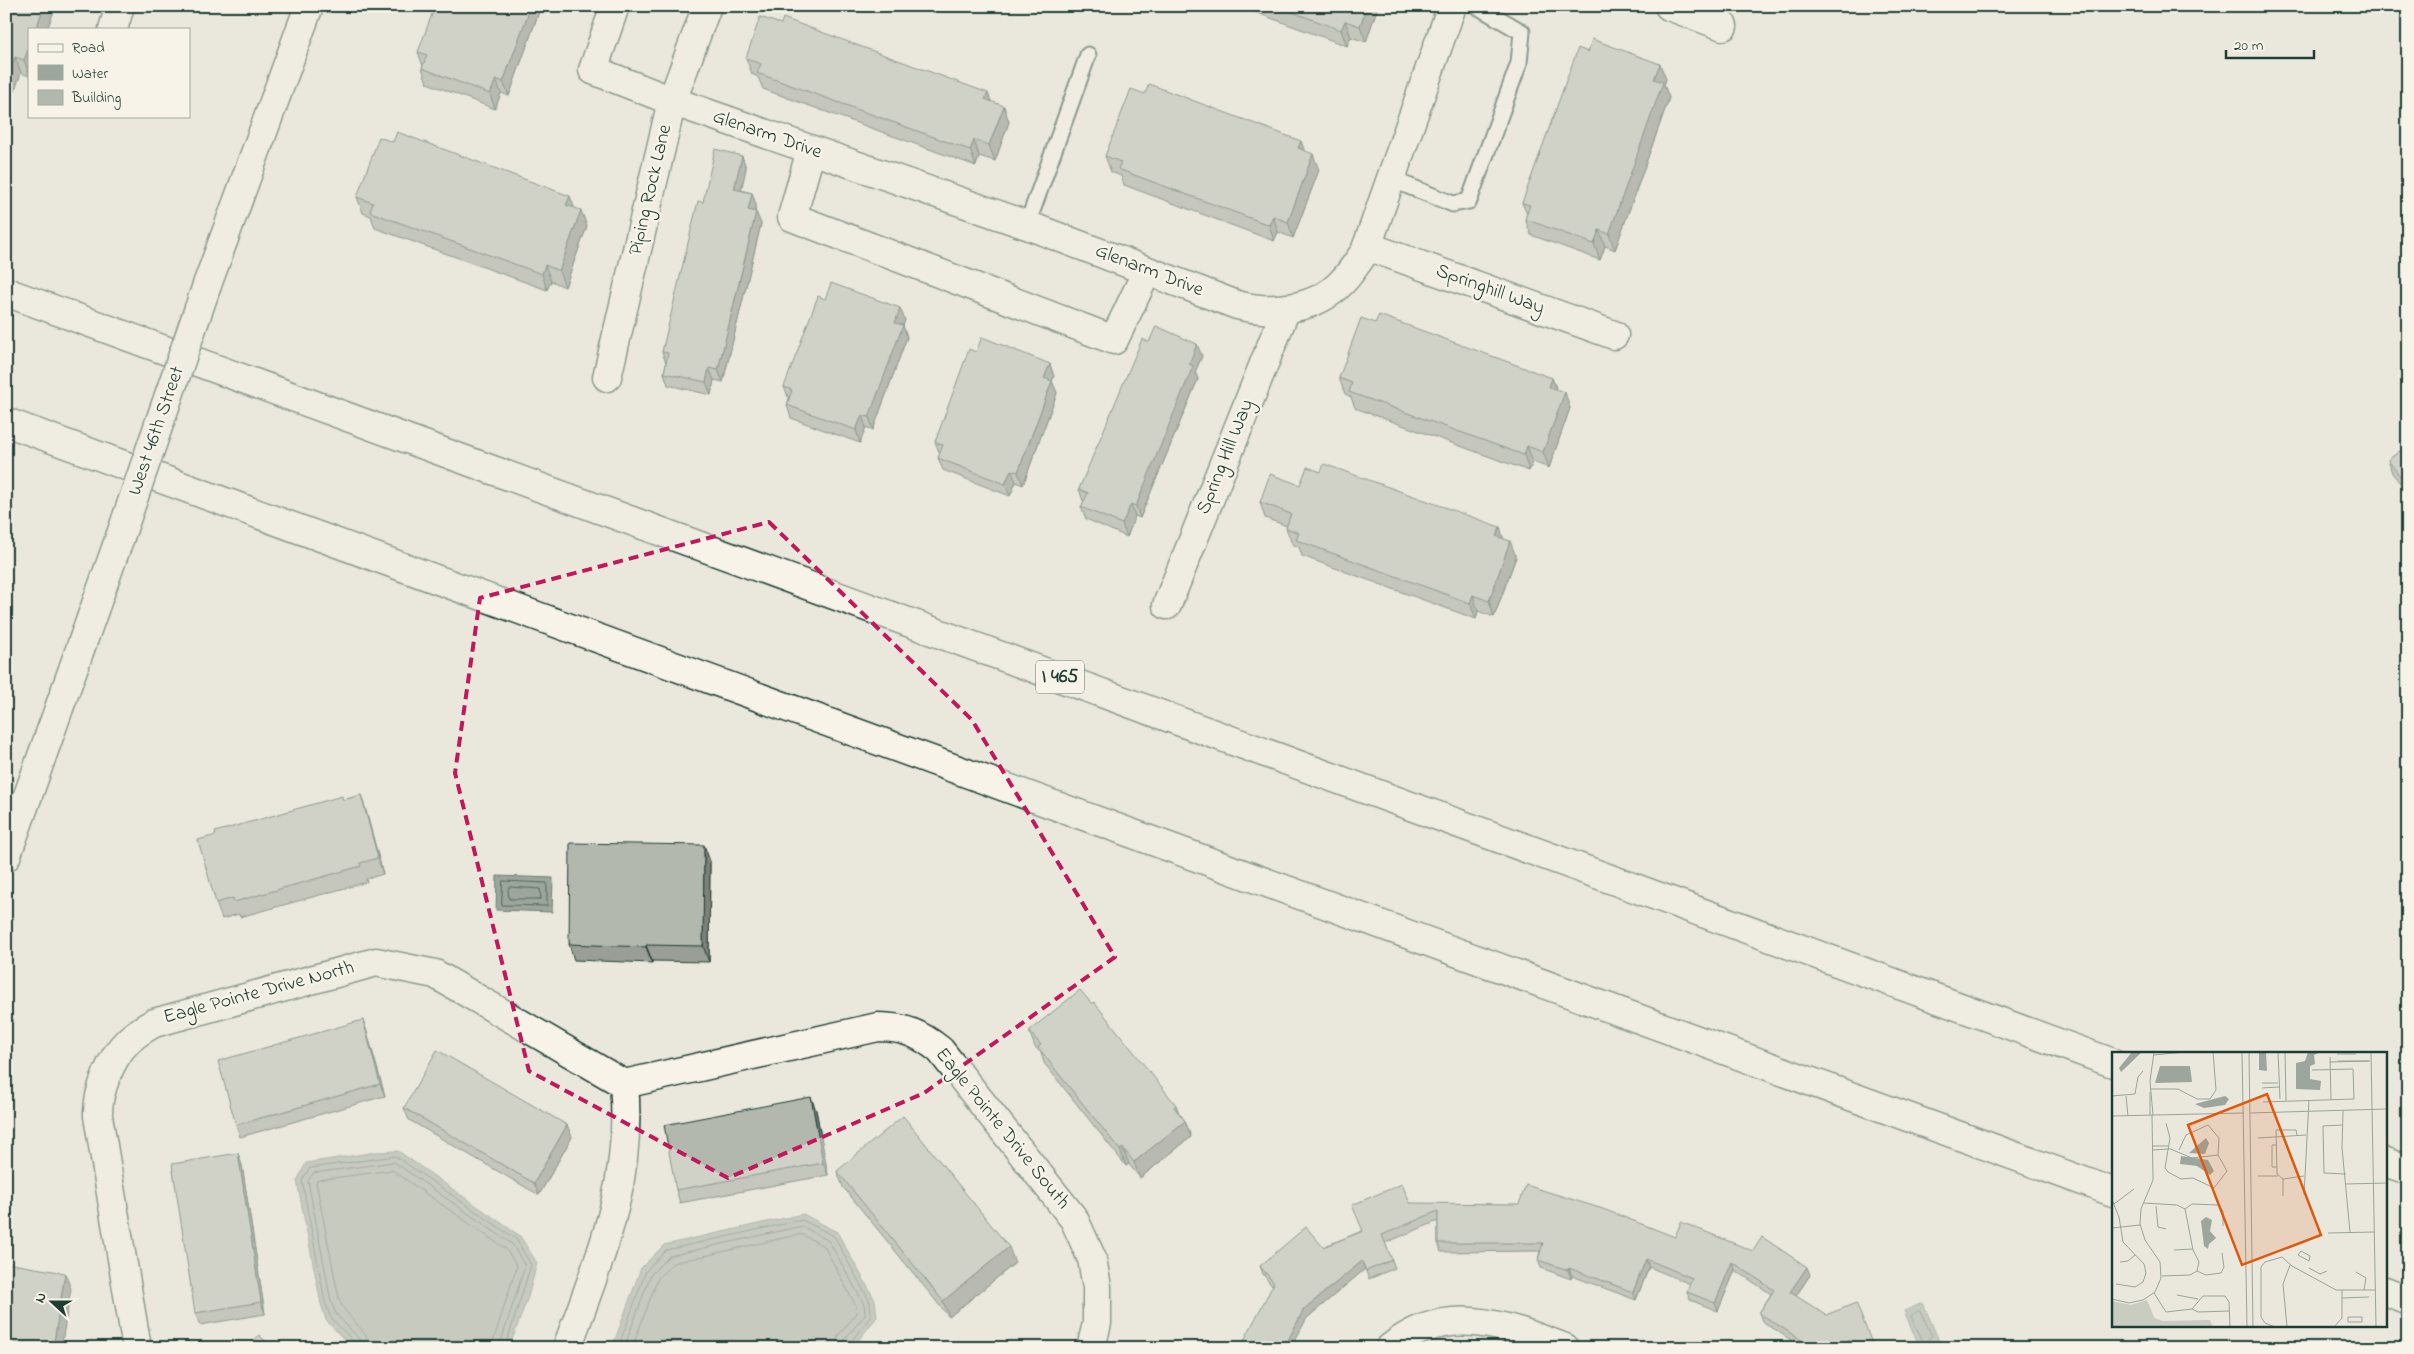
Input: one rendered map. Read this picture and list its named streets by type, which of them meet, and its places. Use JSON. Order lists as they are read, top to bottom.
{
  "streets": {
    "main road": [
      "Glenarm Drive",
      "Piping Rock Lane",
      "Springhill Way",
      "West 46th Street",
      "Spring Hill Way",
      "I 465",
      "Eagle Pointe Drive North",
      "Eagle Pointe Drive South"
    ]
  },
  "crossings": [
    ["Glenarm Drive", "Piping Rock Lane"],
    ["Glenarm Drive", "Springhill Way"],
    ["Glenarm Drive", "Spring Hill Way"],
    ["Eagle Pointe Drive North", "Eagle Pointe Drive South"]
  ],
  "legend": ["Road", "Water", "Building"],
  "scale_bar": "20 m",
  "north": "left"
}
